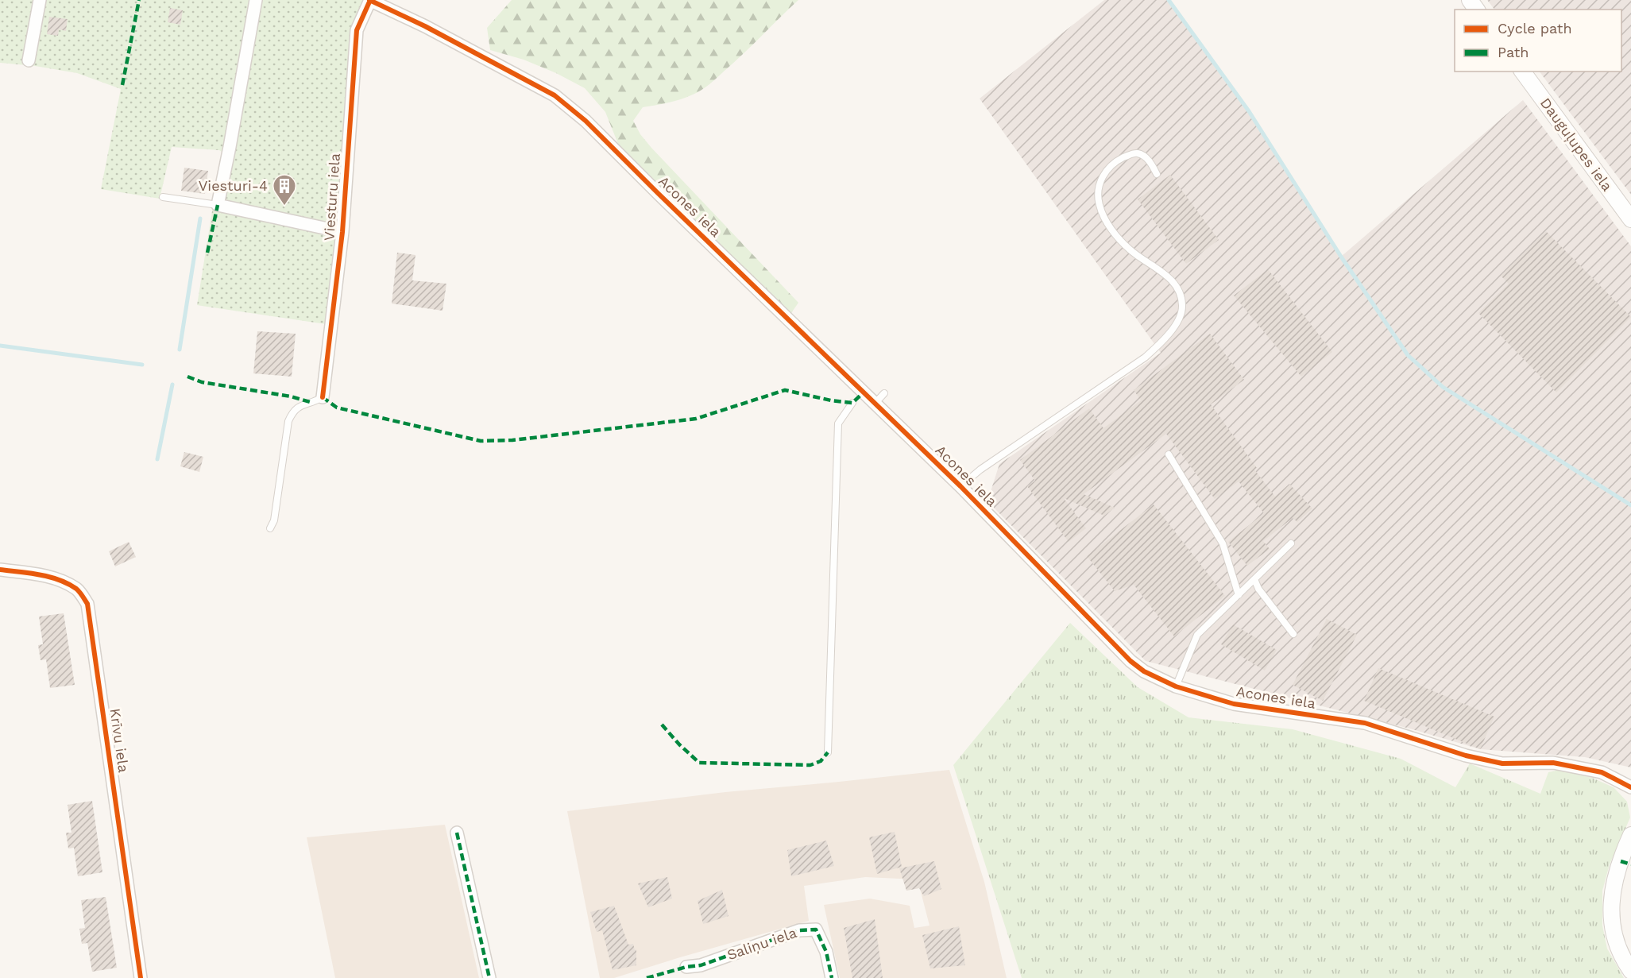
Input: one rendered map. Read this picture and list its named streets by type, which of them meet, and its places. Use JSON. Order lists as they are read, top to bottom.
{
  "streets": {
    "street": [
      "Dauguļupes iela",
      "Viesturu iela",
      "Acones iela",
      "Krīvu iela",
      "Saliņu iela"
    ]
  },
  "crossings": [
    ["Viesturu iela", "Acones iela"]
  ],
  "places": {
    "building": ["Viesturi-4"]
  },
  "legend": ["Cycle path", "Path"]
}
